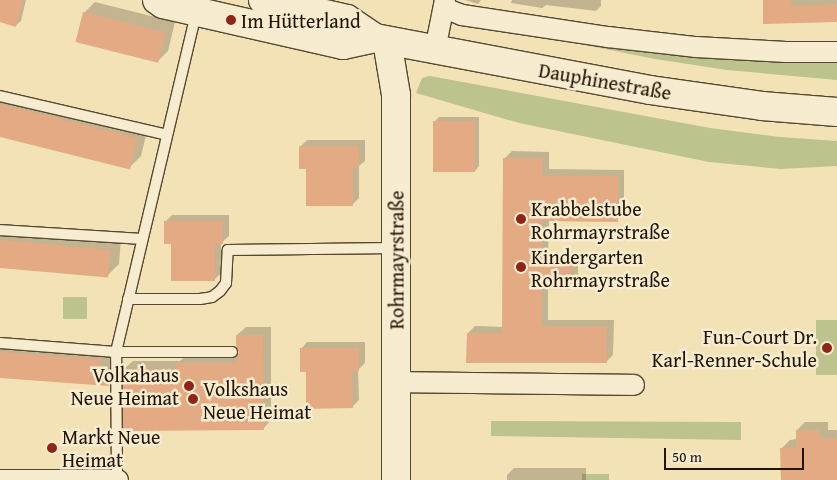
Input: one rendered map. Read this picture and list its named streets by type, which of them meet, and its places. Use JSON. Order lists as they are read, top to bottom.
{
  "streets": {
    "main road": ["Dauphinestraße", "Rohrmayrstraße"]
  },
  "crossings": [
    ["Dauphinestraße", "Rohrmayrstraße"]
  ],
  "places": [
    "Im Hütterland",
    "Krabbelstube Rohrmayrstraße",
    "Kindergarten Rohrmayrstraße",
    "Fun-Court Dr. Karl-Renner-Schule",
    "Volkahaus Neue Heimat",
    "Volkshaus Neue Heimat",
    "Markt Neue Heimat"
  ],
  "scale_bar": "50 m"
}
